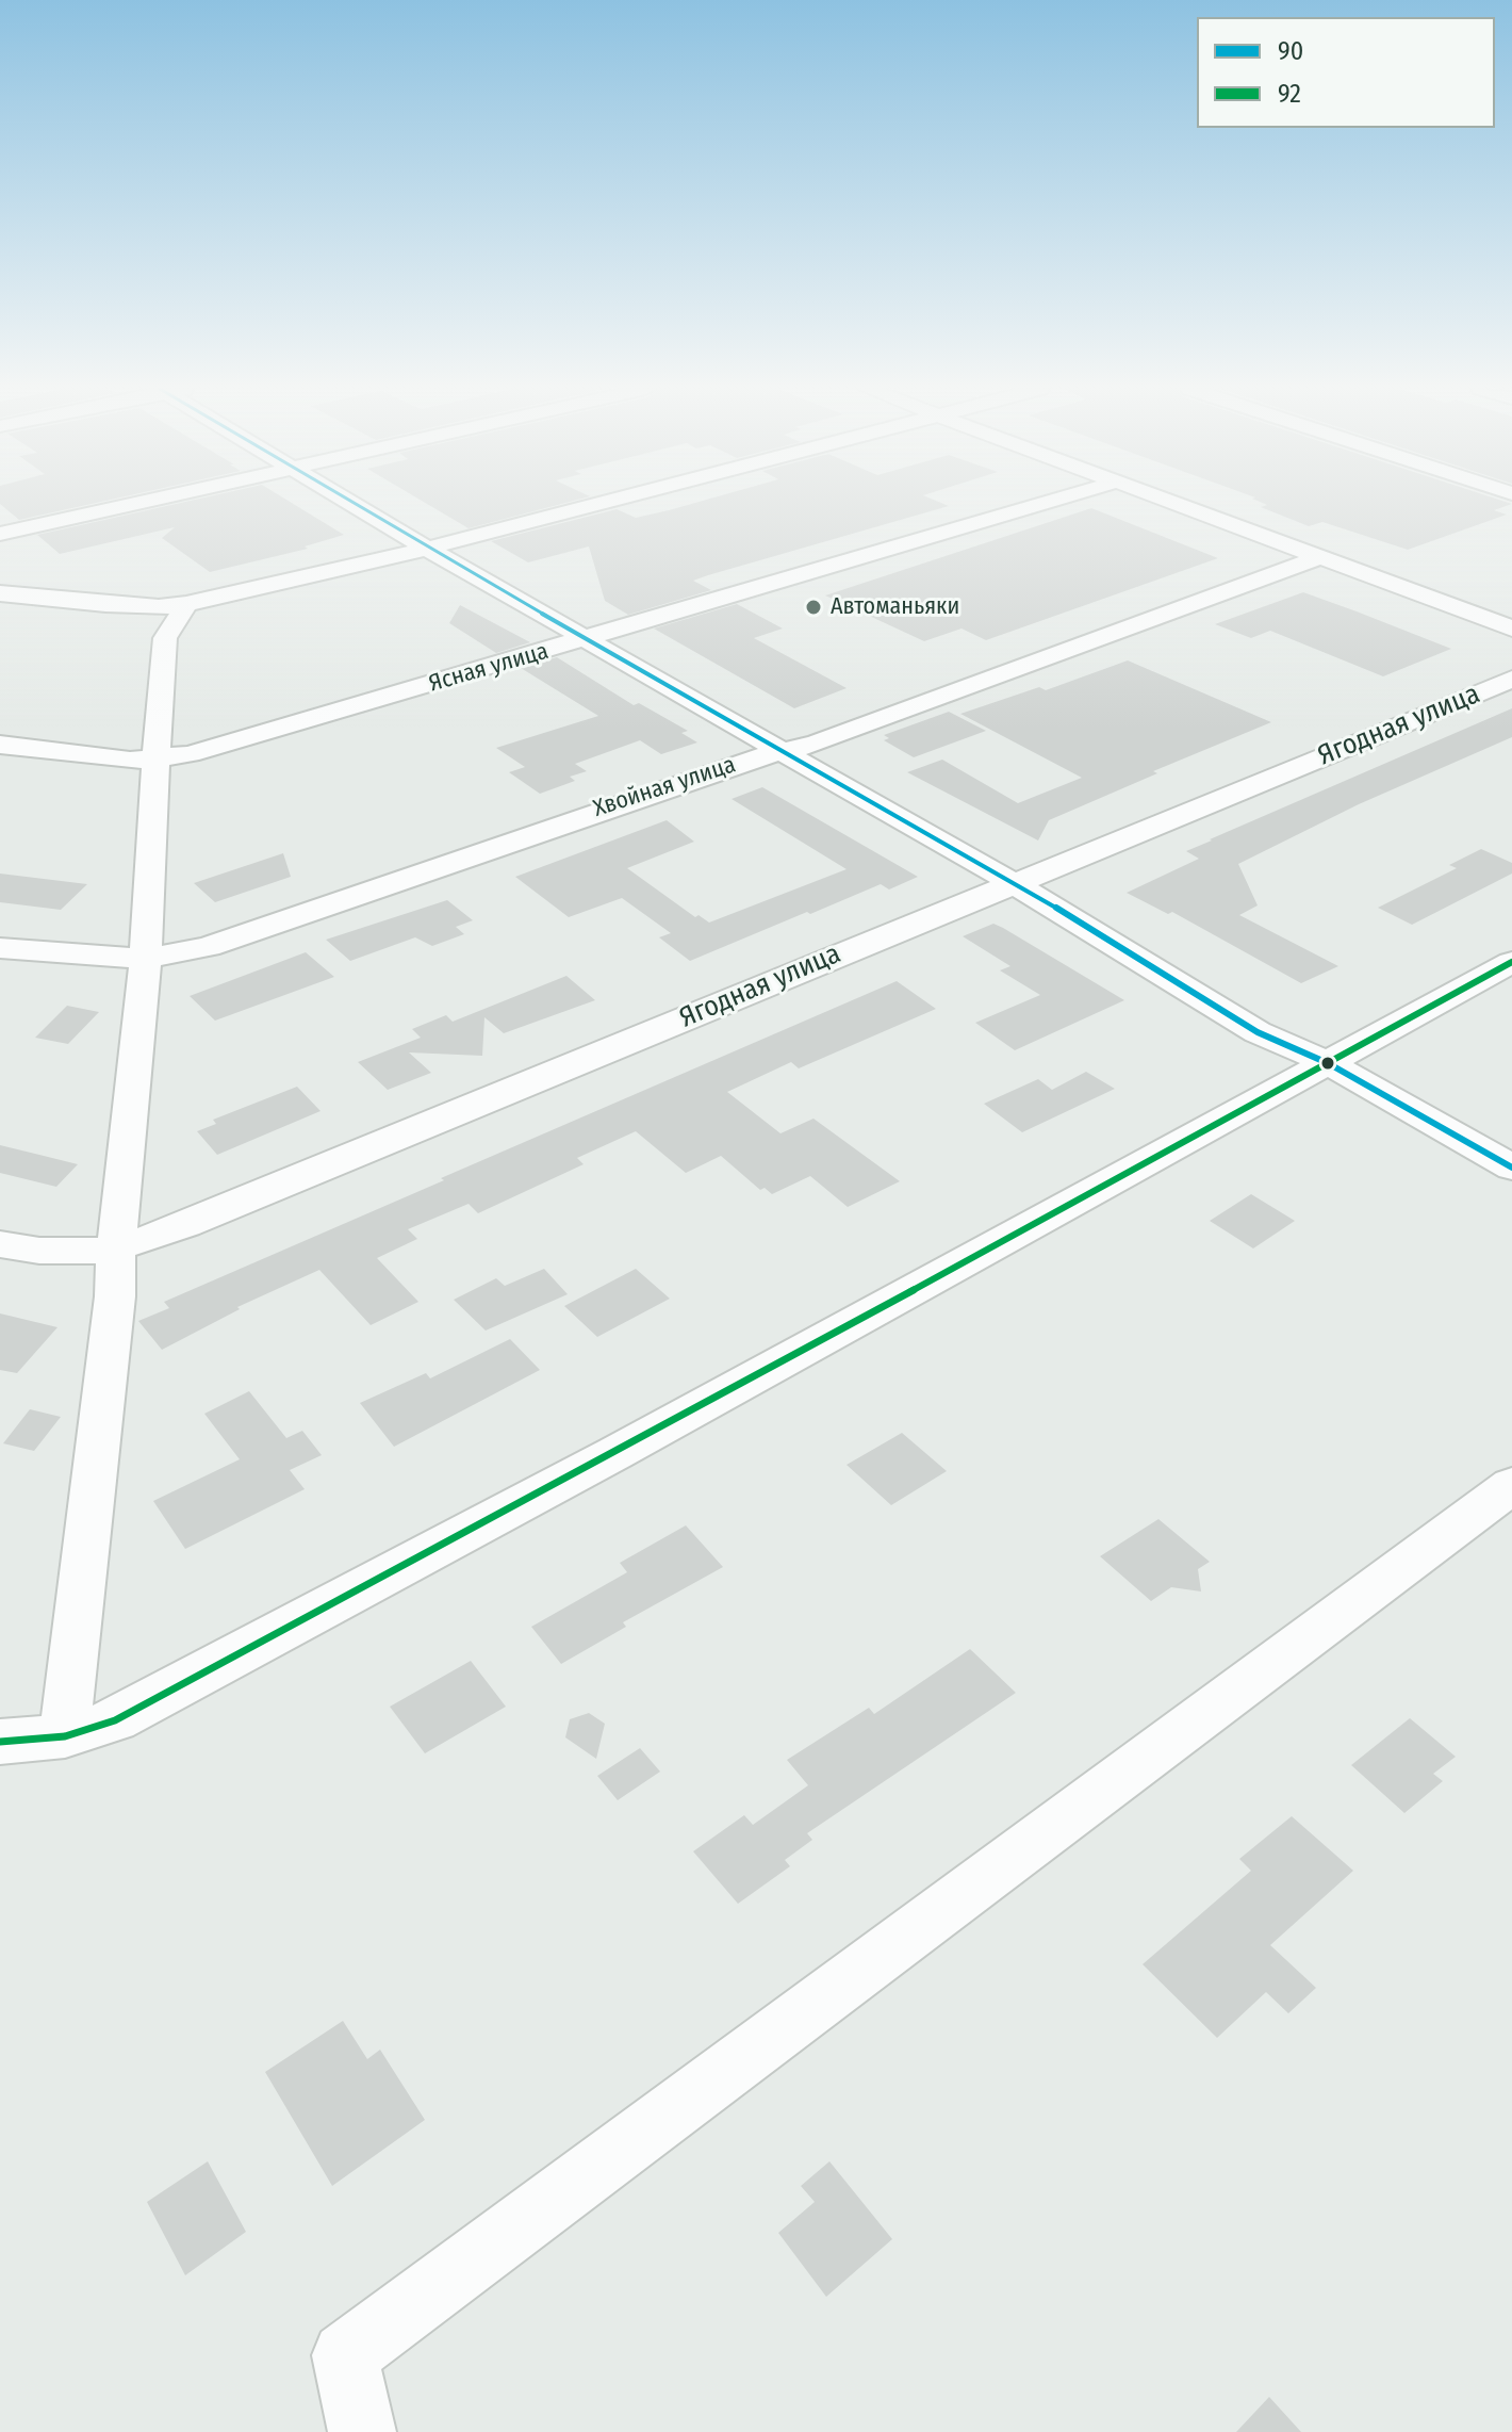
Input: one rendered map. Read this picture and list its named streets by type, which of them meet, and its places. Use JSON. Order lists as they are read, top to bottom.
{
  "streets": {
    "street": ["Ясная улица", "Ягодная улица", "Хвойная улица"]
  },
  "places": ["Автоманьяки"],
  "lines": ["transit line 90", "transit line 92"],
  "legend": ["90", "92"]
}
